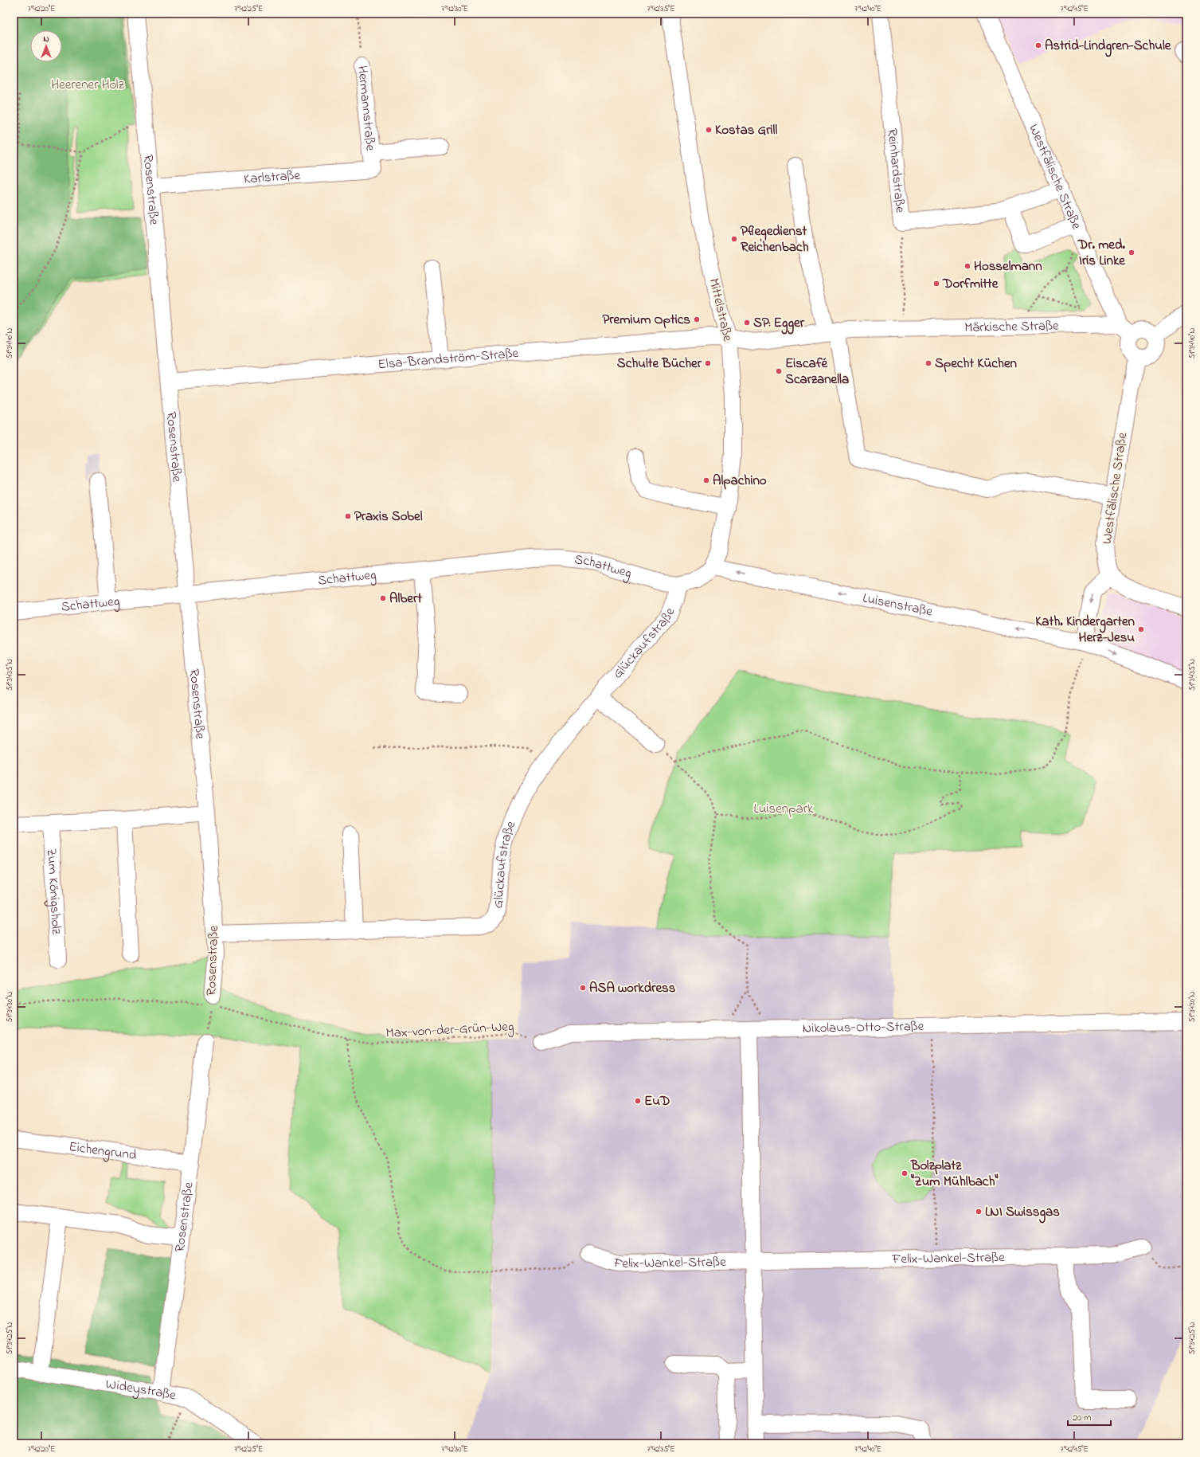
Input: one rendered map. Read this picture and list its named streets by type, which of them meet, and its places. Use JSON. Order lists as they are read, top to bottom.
{
  "streets": {
    "street": [
      "Hermannstraße",
      "Reinhardstraße",
      "Westfälische Straße",
      "Karlstraße",
      "Rosenstraße",
      "Mittelstraße",
      "Märkische Straße",
      "Elsa-Brandström-Straße",
      "Schattweg",
      "Luisenstraße",
      "Glückaufstraße",
      "Zum Königsholz",
      "Nikolaus-Otto-Straße",
      "Eichengrund",
      "Felix-Wankel-Straße",
      "Wideystraße"
    ],
    "path": ["Max-von-der-Grün-Weg"]
  },
  "crossings": [
    ["Hermannstraße", "Karlstraße"],
    ["Reinhardstraße", "Westfälische Straße"],
    ["Westfälische Straße", "Märkische Straße"],
    ["Karlstraße", "Rosenstraße"],
    ["Rosenstraße", "Elsa-Brandström-Straße"],
    ["Rosenstraße", "Schattweg"],
    ["Rosenstraße", "Glückaufstraße"],
    ["Rosenstraße", "Max-von-der-Grün-Weg"],
    ["Rosenstraße", "Eichengrund"],
    ["Rosenstraße", "Wideystraße"],
    ["Mittelstraße", "Märkische Straße"],
    ["Mittelstraße", "Elsa-Brandström-Straße"],
    ["Mittelstraße", "Schattweg"],
    ["Mittelstraße", "Luisenstraße"],
    ["Mittelstraße", "Glückaufstraße"],
    ["Märkische Straße", "Elsa-Brandström-Straße"],
    ["Schattweg", "Glückaufstraße"],
    ["Nikolaus-Otto-Straße", "Max-von-der-Grün-Weg"]
  ],
  "parks": ["Heerener Holz", "Luisenpark"],
  "places": [
    "Astrid-Lindgren-Schule",
    "Kostas Grill",
    "Pflegedienst Reichenbach",
    "Dr. med. Iris Linke",
    "Hosselmann",
    "Dorfmitte",
    "Premium Optics",
    "SP: Egger",
    "Schulte Bücher",
    "Specht Küchen",
    "Eiscafé Scarzanella",
    "Alpachino",
    "Praxis Sobel",
    "Albert",
    "Kath. Kindergarten Herz-Jesu",
    "ASA workdress",
    "EuD",
    "Bolzplatz \"Zum Mühlbach\"",
    "LNI Swissgas"
  ],
  "scale_bar": "20 m",
  "north": "top",
  "coordinates": [
    "7°42'20\"E",
    "7°42'25\"E",
    "7°42'30\"E",
    "7°42'35\"E",
    "7°42'40\"E",
    "7°42'45\"E",
    "51°34'40\"N",
    "51°34'35\"N",
    "51°34'30\"N",
    "51°34'25\"N"
  ]
}
